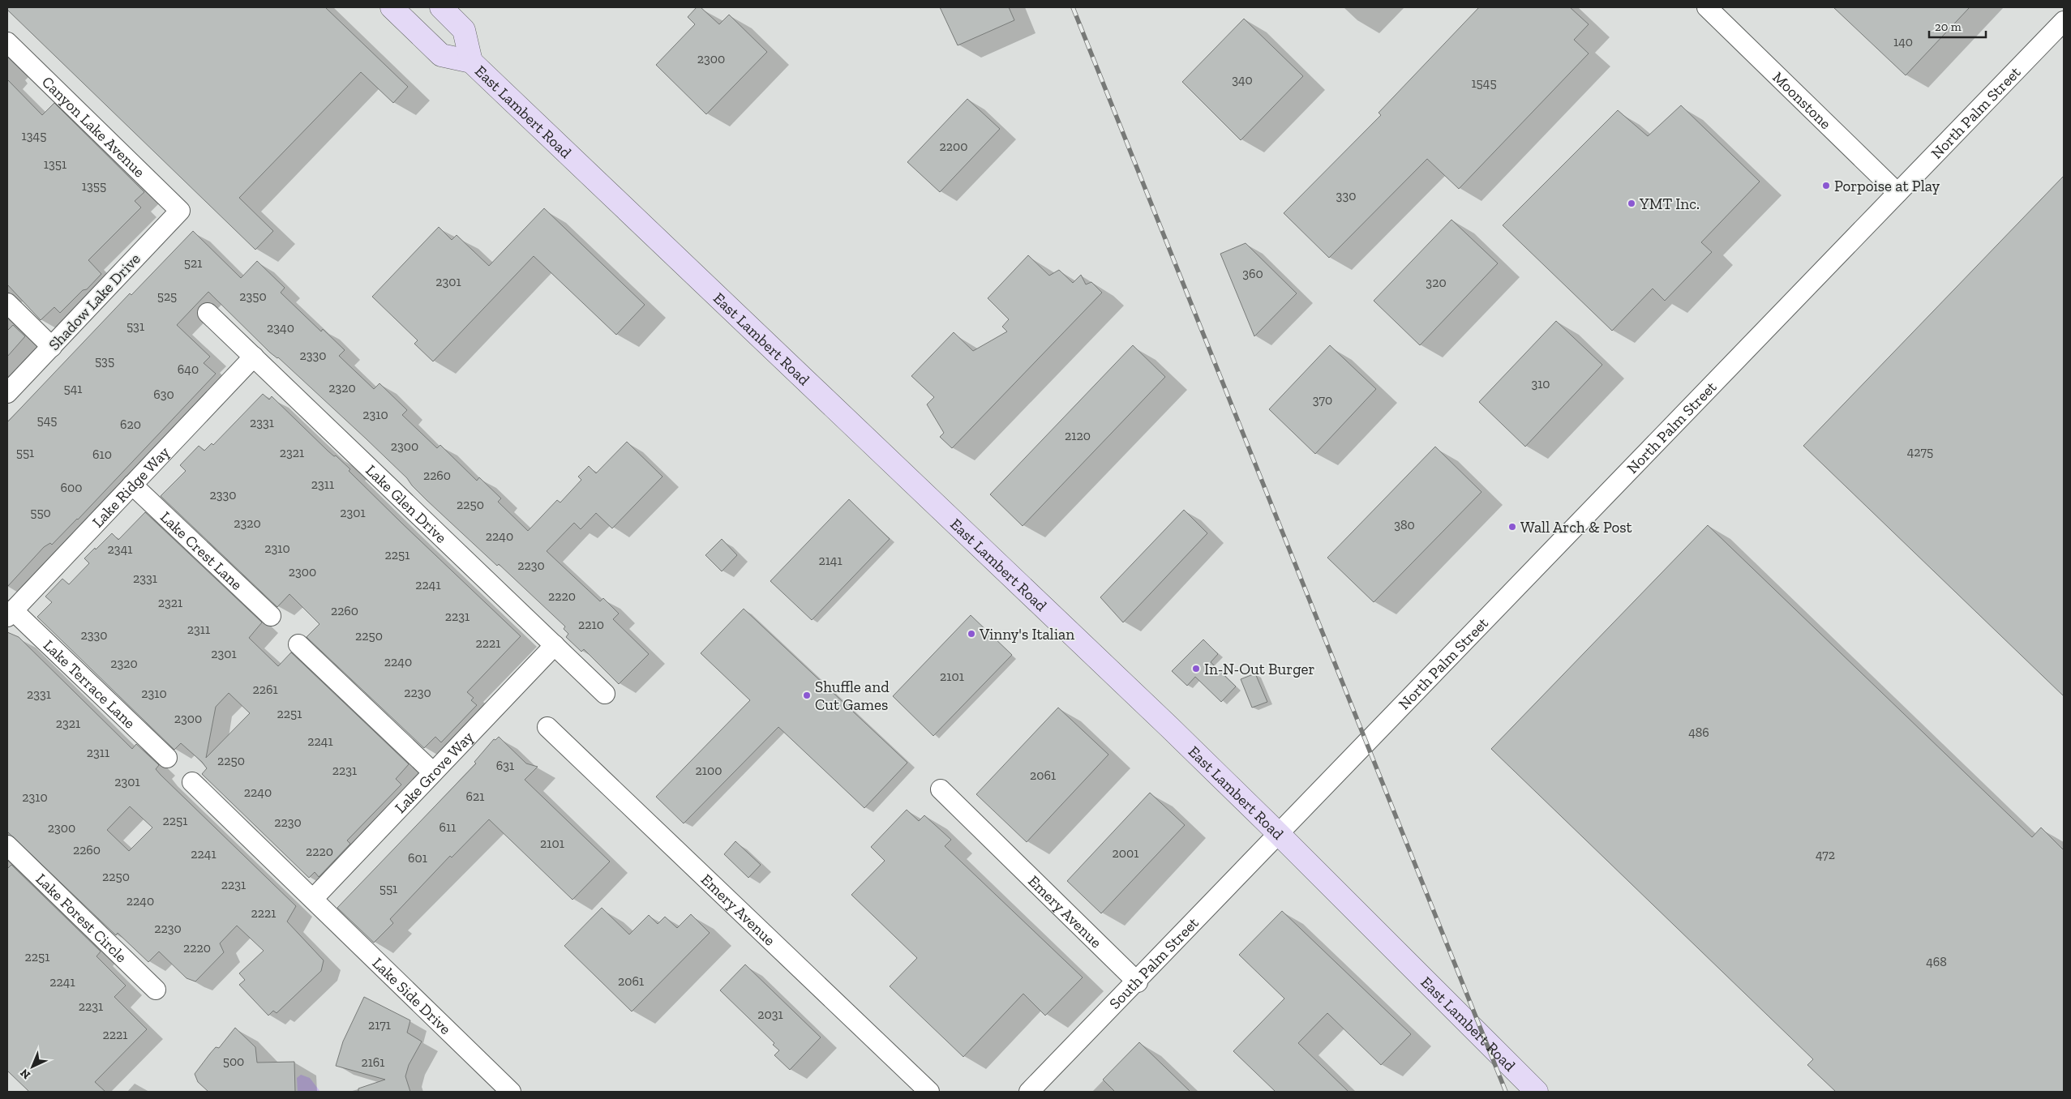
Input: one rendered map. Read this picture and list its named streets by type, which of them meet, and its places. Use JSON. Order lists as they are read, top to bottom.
{
  "streets": {
    "main road": ["East Lambert Road"],
    "street": [
      "Moonstone",
      "North Palm Street",
      "Canyon Lake Avenue",
      "Shadow Lake Drive",
      "Lake Ridge Way",
      "Lake Glen Drive",
      "Lake Crest Lane",
      "Lake Terrace Lane",
      "Lake Grove Way",
      "Emery Avenue",
      "Lake Forest Circle",
      "South Palm Street",
      "Lake Side Drive"
    ]
  },
  "crossings": [
    ["Moonstone", "North Palm Street"],
    ["East Lambert Road", "North Palm Street"],
    ["East Lambert Road", "South Palm Street"],
    ["North Palm Street", "South Palm Street"],
    ["Canyon Lake Avenue", "Shadow Lake Drive"],
    ["Lake Ridge Way", "Lake Glen Drive"],
    ["Lake Ridge Way", "Lake Crest Lane"],
    ["Lake Ridge Way", "Lake Terrace Lane"],
    ["Lake Glen Drive", "Lake Grove Way"],
    ["Lake Grove Way", "Lake Side Drive"],
    ["Emery Avenue", "South Palm Street"]
  ],
  "places": [
    "Porpoise at Play",
    "YMT Inc.",
    "Wall Arch & Post",
    "Vinny's Italian",
    "In-N-Out Burger",
    "Shuffle and Cut Games"
  ],
  "house_numbers": [
    "140",
    "2300",
    "340",
    "1545",
    "1345",
    "2200",
    "1351",
    "1355",
    "330",
    "521",
    "360",
    "2301",
    "320",
    "525",
    "2350",
    "531",
    "2340",
    "2330",
    "535",
    "640",
    "310",
    "2320",
    "541",
    "630",
    "370",
    "2310",
    "545",
    "2331",
    "620",
    "2120",
    "2300",
    "4275",
    "551",
    "2321",
    "610",
    "2260",
    "2311",
    "600",
    "2330",
    "2250",
    "550",
    "2301",
    "2320",
    "380",
    "2240",
    "2310",
    "2341",
    "2251",
    "2141",
    "2230",
    "2300",
    "2331",
    "2241",
    "2220",
    "2321",
    "2260",
    "2231",
    "2210",
    "2311",
    "2330",
    "2250",
    "2221",
    "2301",
    "2240",
    "2320",
    "2101",
    "2261",
    "2230",
    "2310",
    "2331",
    "2251",
    "2300",
    "2321",
    "486",
    "2241",
    "2311",
    "2250",
    "631",
    "2231",
    "2100",
    "2061",
    "2301",
    "2240",
    "621",
    "2310",
    "2251",
    "2230",
    "611",
    "2300",
    "2101",
    "2260",
    "2220",
    "2001",
    "2241",
    "472",
    "601",
    "2250",
    "2231",
    "551",
    "2240",
    "2221",
    "2230",
    "2220",
    "2251",
    "468",
    "2061",
    "2241",
    "2231",
    "2031",
    "2171",
    "2221",
    "500",
    "2161"
  ],
  "scale_bar": "20 m",
  "north": "bottom left"
}
